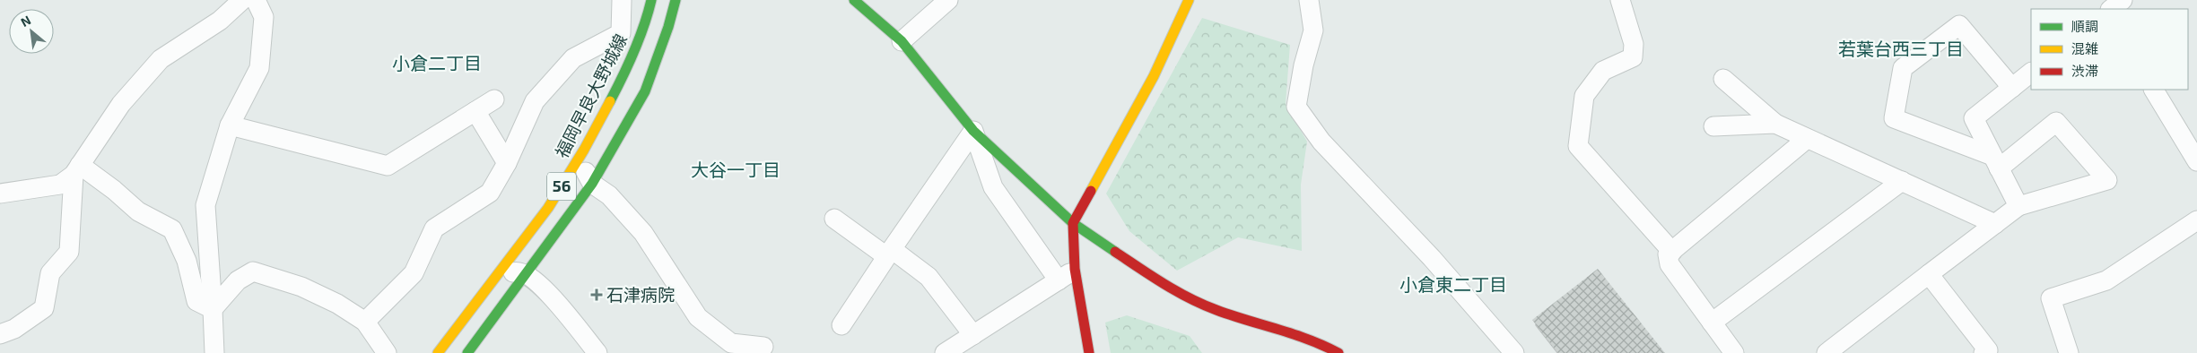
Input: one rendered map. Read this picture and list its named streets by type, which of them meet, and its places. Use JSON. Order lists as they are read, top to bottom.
{
  "streets": {
    "street": ["福岡早良大野城線", "56"]
  },
  "districts": [
    "若葉台西三丁目",
    "小倉二丁目",
    "大谷一丁目",
    "小倉東二丁目"
  ],
  "places": {
    "health": ["石津病院"]
  },
  "legend": ["順調", "混雑", "渋滞"],
  "north": "top left"
}
